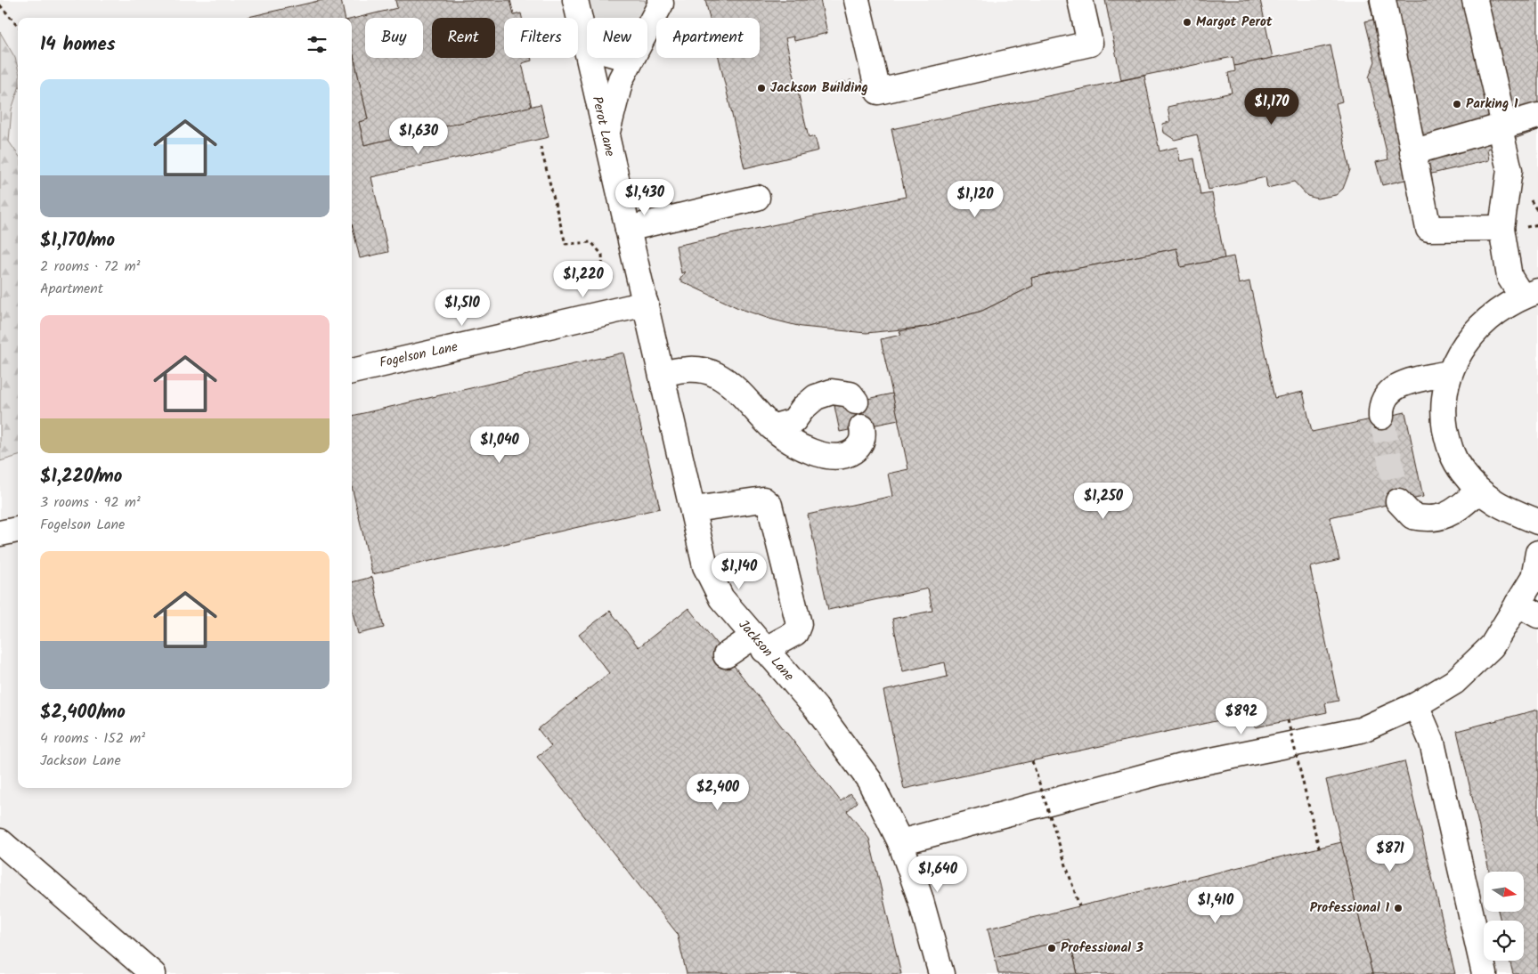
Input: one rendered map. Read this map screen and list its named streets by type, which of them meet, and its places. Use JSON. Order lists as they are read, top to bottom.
{
  "streets": {
    "street": ["Perot Lane", "Fogelson Lane", "Jackson Lane"]
  },
  "crossings": [
    ["Perot Lane", "Fogelson Lane"],
    ["Perot Lane", "Jackson Lane"],
    ["Fogelson Lane", "Jackson Lane"]
  ],
  "places": [
    "Margot Perot",
    "Jackson Building",
    "Parking 1",
    "Professional 1",
    "Professional 3"
  ],
  "north": "right",
  "page": {
    "chip": [
      "Buy",
      "Rent",
      "Filters",
      "New",
      "Apartment"
    ],
    "heading": "14 homes",
    "list": [
      {
        "name": "$1,170/mo",
        "note": "2 rooms · 72 m² · Apartment"
      },
      {
        "name": "$1,220/mo",
        "note": "3 rooms · 92 m² · Fogelson Lane"
      },
      {
        "name": "$2,400/mo",
        "note": "4 rooms · 152 m² · Jackson Lane"
      }
    ],
    "price": [
      "$1,170",
      "$1,630",
      "$1,430",
      "$1,120",
      "$1,220",
      "$1,510",
      "$1,040",
      "$1,250",
      "$1,140",
      "$892",
      "$2,400",
      "$871",
      "$1,640",
      "$1,410"
    ]
  }
}
